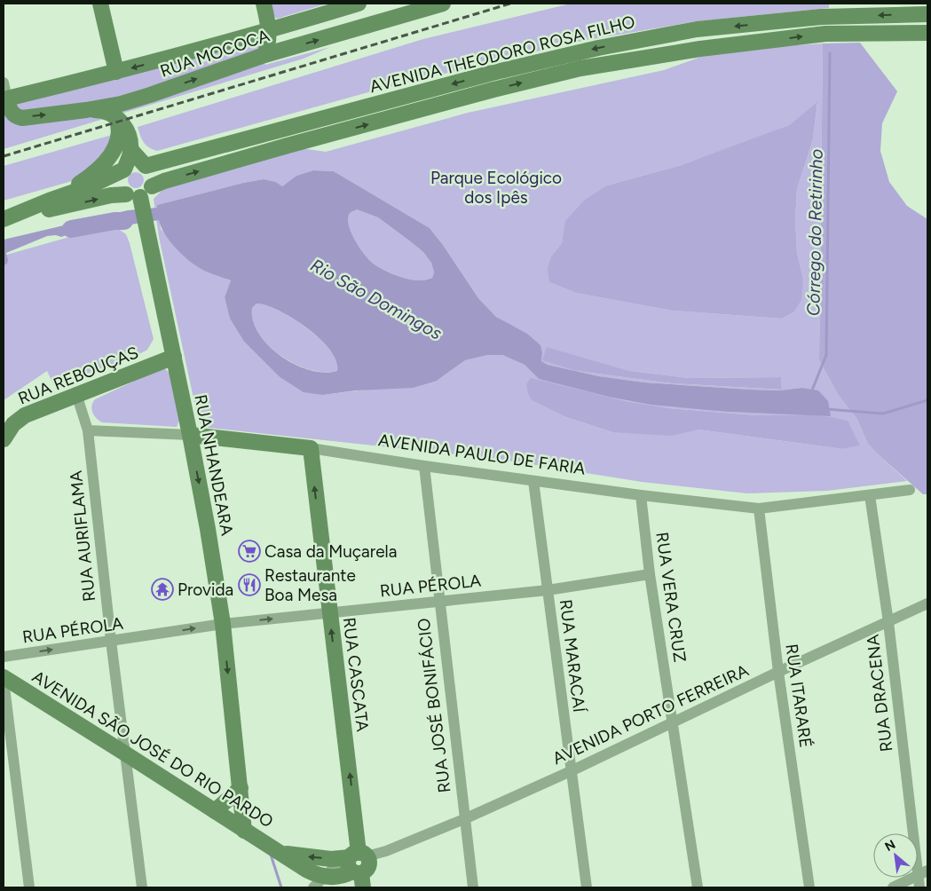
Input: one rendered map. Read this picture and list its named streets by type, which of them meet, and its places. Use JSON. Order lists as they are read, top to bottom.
{
  "streets": {
    "main road": [
      "RUA MOCOCA",
      "AVENIDA THEODORO ROSA FILHO",
      "RUA REBOUÇAS",
      "AVENIDA PAULO DE FARIA",
      "RUA NHANDEARA",
      "RUA CASCATA",
      "AVENIDA SÃO JOSÉ DO RIO PARDO"
    ],
    "street": [
      "RUA AURIFLAMA",
      "RUA PÉROLA",
      "RUA VERA CRUZ",
      "RUA MARACAÍ",
      "RUA DRACENA",
      "RUA ITARARÉ",
      "RUA JOSÉ BONIFÁCIO",
      "AVENIDA PORTO FERREIRA"
    ]
  },
  "crossings": [
    ["AVENIDA THEODORO ROSA FILHO", "RUA NHANDEARA"],
    ["RUA REBOUÇAS", "RUA NHANDEARA"],
    ["RUA REBOUÇAS", "RUA AURIFLAMA"],
    ["AVENIDA PAULO DE FARIA", "RUA NHANDEARA"],
    ["AVENIDA PAULO DE FARIA", "RUA AURIFLAMA"],
    ["AVENIDA PAULO DE FARIA", "RUA VERA CRUZ"],
    ["AVENIDA PAULO DE FARIA", "RUA MARACAÍ"],
    ["AVENIDA PAULO DE FARIA", "RUA CASCATA"],
    ["AVENIDA PAULO DE FARIA", "RUA DRACENA"],
    ["AVENIDA PAULO DE FARIA", "RUA ITARARÉ"],
    ["AVENIDA PAULO DE FARIA", "RUA JOSÉ BONIFÁCIO"],
    ["RUA NHANDEARA", "RUA PÉROLA"],
    ["RUA NHANDEARA", "AVENIDA SÃO JOSÉ DO RIO PARDO"],
    ["RUA AURIFLAMA", "RUA PÉROLA"],
    ["RUA AURIFLAMA", "AVENIDA SÃO JOSÉ DO RIO PARDO"],
    ["RUA PÉROLA", "RUA VERA CRUZ"],
    ["RUA PÉROLA", "RUA MARACAÍ"],
    ["RUA PÉROLA", "RUA CASCATA"],
    ["RUA PÉROLA", "RUA JOSÉ BONIFÁCIO"],
    ["RUA VERA CRUZ", "AVENIDA PORTO FERREIRA"],
    ["RUA MARACAÍ", "AVENIDA PORTO FERREIRA"],
    ["RUA CASCATA", "AVENIDA PORTO FERREIRA"],
    ["RUA CASCATA", "AVENIDA SÃO JOSÉ DO RIO PARDO"],
    ["RUA DRACENA", "AVENIDA PORTO FERREIRA"],
    ["RUA ITARARÉ", "AVENIDA PORTO FERREIRA"],
    ["RUA JOSÉ BONIFÁCIO", "AVENIDA PORTO FERREIRA"],
    ["AVENIDA PORTO FERREIRA", "AVENIDA SÃO JOSÉ DO RIO PARDO"]
  ],
  "one_way": ["RUA NHANDEARA", "RUA PÉROLA", "RUA CASCATA"],
  "water": ["Córrego do Retirinho", "Rio São Domingos"],
  "parks": ["Parque Ecológico dos Ipês"],
  "places": {
    "supermarket": ["Casa da Muçarela"],
    "restaurant": ["Restaurante Boa Mesa"],
    "temple": ["Provida"]
  },
  "north": "top left"
}
